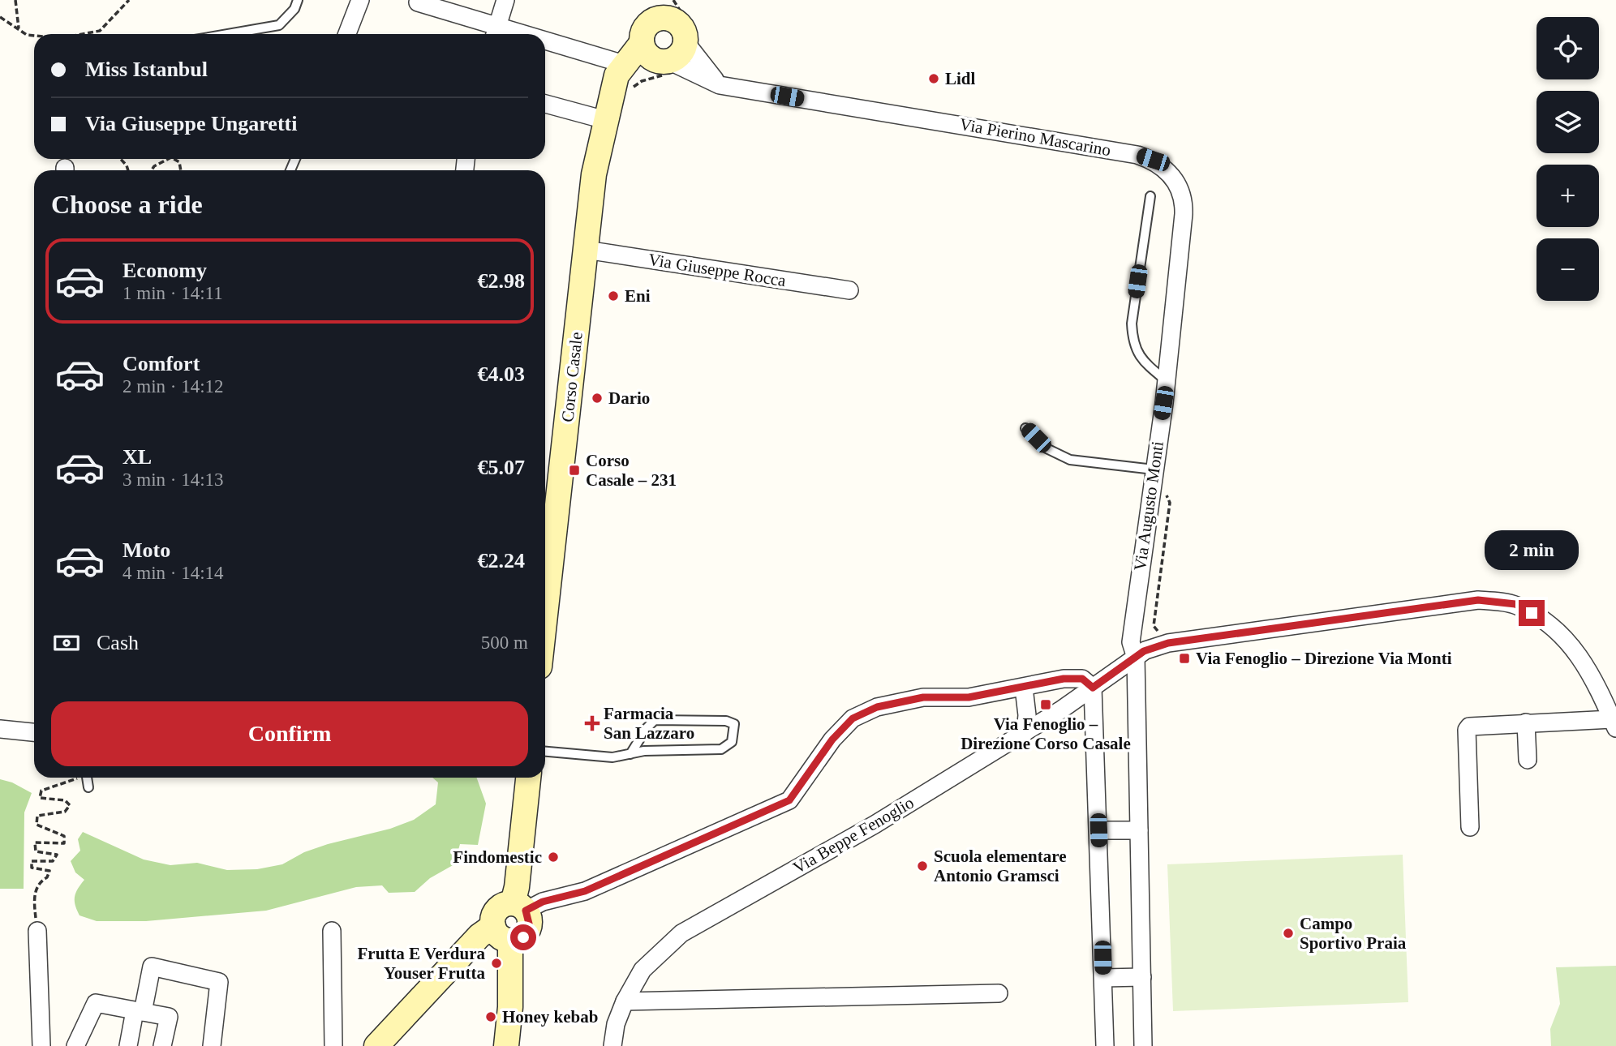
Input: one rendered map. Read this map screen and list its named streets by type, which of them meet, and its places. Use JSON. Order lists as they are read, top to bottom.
{
  "streets": {
    "street": [
      "Via Pierino Mascarino",
      "Via Giuseppe Rocca",
      "Corso Casale",
      "Via Augusto Monti",
      "Via Beppe Fenoglio"
    ]
  },
  "crossings": [
    ["Via Pierino Mascarino", "Corso Casale"],
    ["Via Pierino Mascarino", "Via Augusto Monti"],
    ["Via Giuseppe Rocca", "Corso Casale"],
    ["Via Augusto Monti", "Via Beppe Fenoglio"]
  ],
  "places": {
    "other": [
      "Lidl",
      "Eni",
      "Dario",
      "Findomestic",
      "Scuola elementare Antonio Gramsci",
      "Campo Sportivo Praia",
      "Frutta E Verdura Youser Frutta",
      "Honey kebab"
    ],
    "transit": ["Corso Casale – 231", "Via Fenoglio – Direzione Via Monti", "Via Fenoglio – Direzione Corso Casale"],
    "health": ["Farmacia San Lazzaro"]
  },
  "page": {
    "map_buttons": ["+", "−"],
    "banner": ["Miss Istanbul", "Via Giuseppe Ungaretti"],
    "heading": "Choose a ride",
    "list": [
      {
        "name": "Economy",
        "note": "1 min · 14:11",
        "value": "€2.98"
      },
      {
        "name": "Comfort",
        "note": "2 min · 14:12",
        "value": "€4.03"
      },
      {
        "name": "XL",
        "note": "3 min · 14:13",
        "value": "€5.07"
      },
      {
        "name": "Moto",
        "note": "4 min · 14:14",
        "value": "€2.24"
      }
    ],
    "bubble": "2 min",
    "pay": ["Cash", "500 m"],
    "buttons": "Confirm"
  }
}
